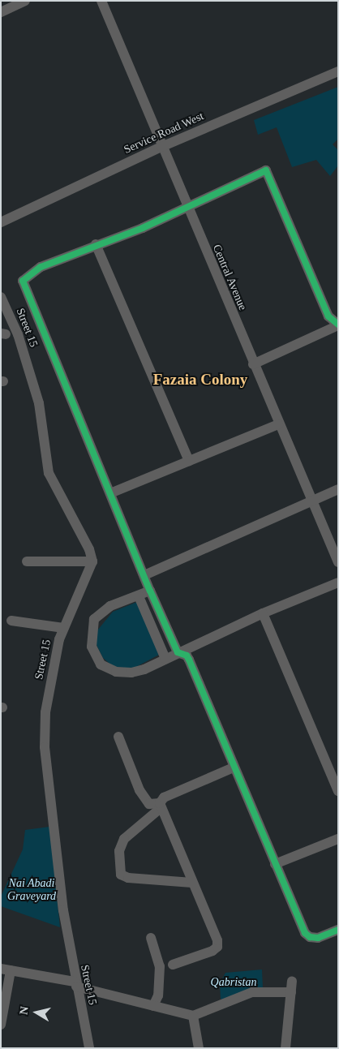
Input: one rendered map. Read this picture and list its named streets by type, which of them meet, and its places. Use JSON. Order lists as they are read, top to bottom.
{
  "streets": {
    "street": ["Service Road West", "Central Avenue", "Street 15"]
  },
  "crossings": [
    ["Service Road West", "Central Avenue"]
  ],
  "districts": ["Fazaia Colony"],
  "parks": ["Nai Abadi Graveyard", "Qabristan"],
  "north": "left"
}
